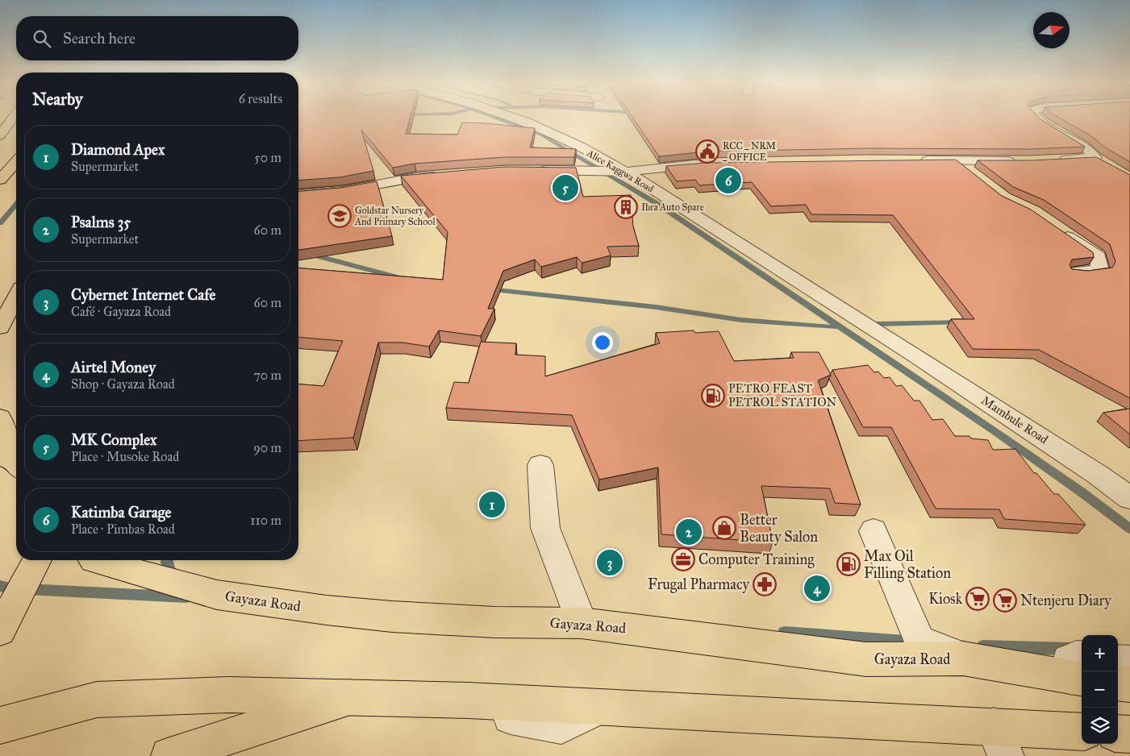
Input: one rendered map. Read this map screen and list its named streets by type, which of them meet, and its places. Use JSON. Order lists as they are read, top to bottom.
{
  "streets": {
    "main road": ["Gayaza Road"],
    "street": ["Alice Kaggwa Road", "Mambule Road"]
  },
  "crossings": [
    ["Alice Kaggwa Road", "Mambule Road"]
  ],
  "places": {
    "public building": ["RCC _ NRM _ OFFICE"],
    "building": ["Ibra Auto Spare"],
    "school or university": ["Goldstar Nursery And Primary School"],
    "fuel station": ["PETRO FEAST PETROL STATION", "Max Oil Filling Station"],
    "shop": ["Better Beauty Salon"],
    "office": ["Computer Training"],
    "pharmacy": ["Frugal Pharmacy"],
    "supermarket": ["Kiosk", "Ntenjeru Diary"]
  },
  "north": "right",
  "page": {
    "search": "Search here",
    "heading": ["Nearby", "6 results"],
    "list": [
      {
        "mark": "1",
        "name": "Diamond Apex",
        "note": "Supermarket",
        "value": "50 m"
      },
      {
        "mark": "2",
        "name": "Psalms 35",
        "note": "Supermarket",
        "value": "60 m"
      },
      {
        "mark": "3",
        "name": "Cybernet Internet Cafe",
        "note": "Café · Gayaza Road",
        "value": "60 m"
      },
      {
        "mark": "4",
        "name": "Airtel Money",
        "note": "Shop · Gayaza Road",
        "value": "70 m"
      },
      {
        "mark": "5",
        "name": "MK Complex",
        "note": "Place · Musoke Road",
        "value": "90 m"
      },
      {
        "mark": "6",
        "name": "Katimba Garage",
        "note": "Place · Pimbas Road",
        "value": "110 m"
      }
    ],
    "pins": [
      "6",
      "5",
      "1",
      "2",
      "3",
      "4"
    ],
    "map_buttons": ["+", "−"]
  }
}
